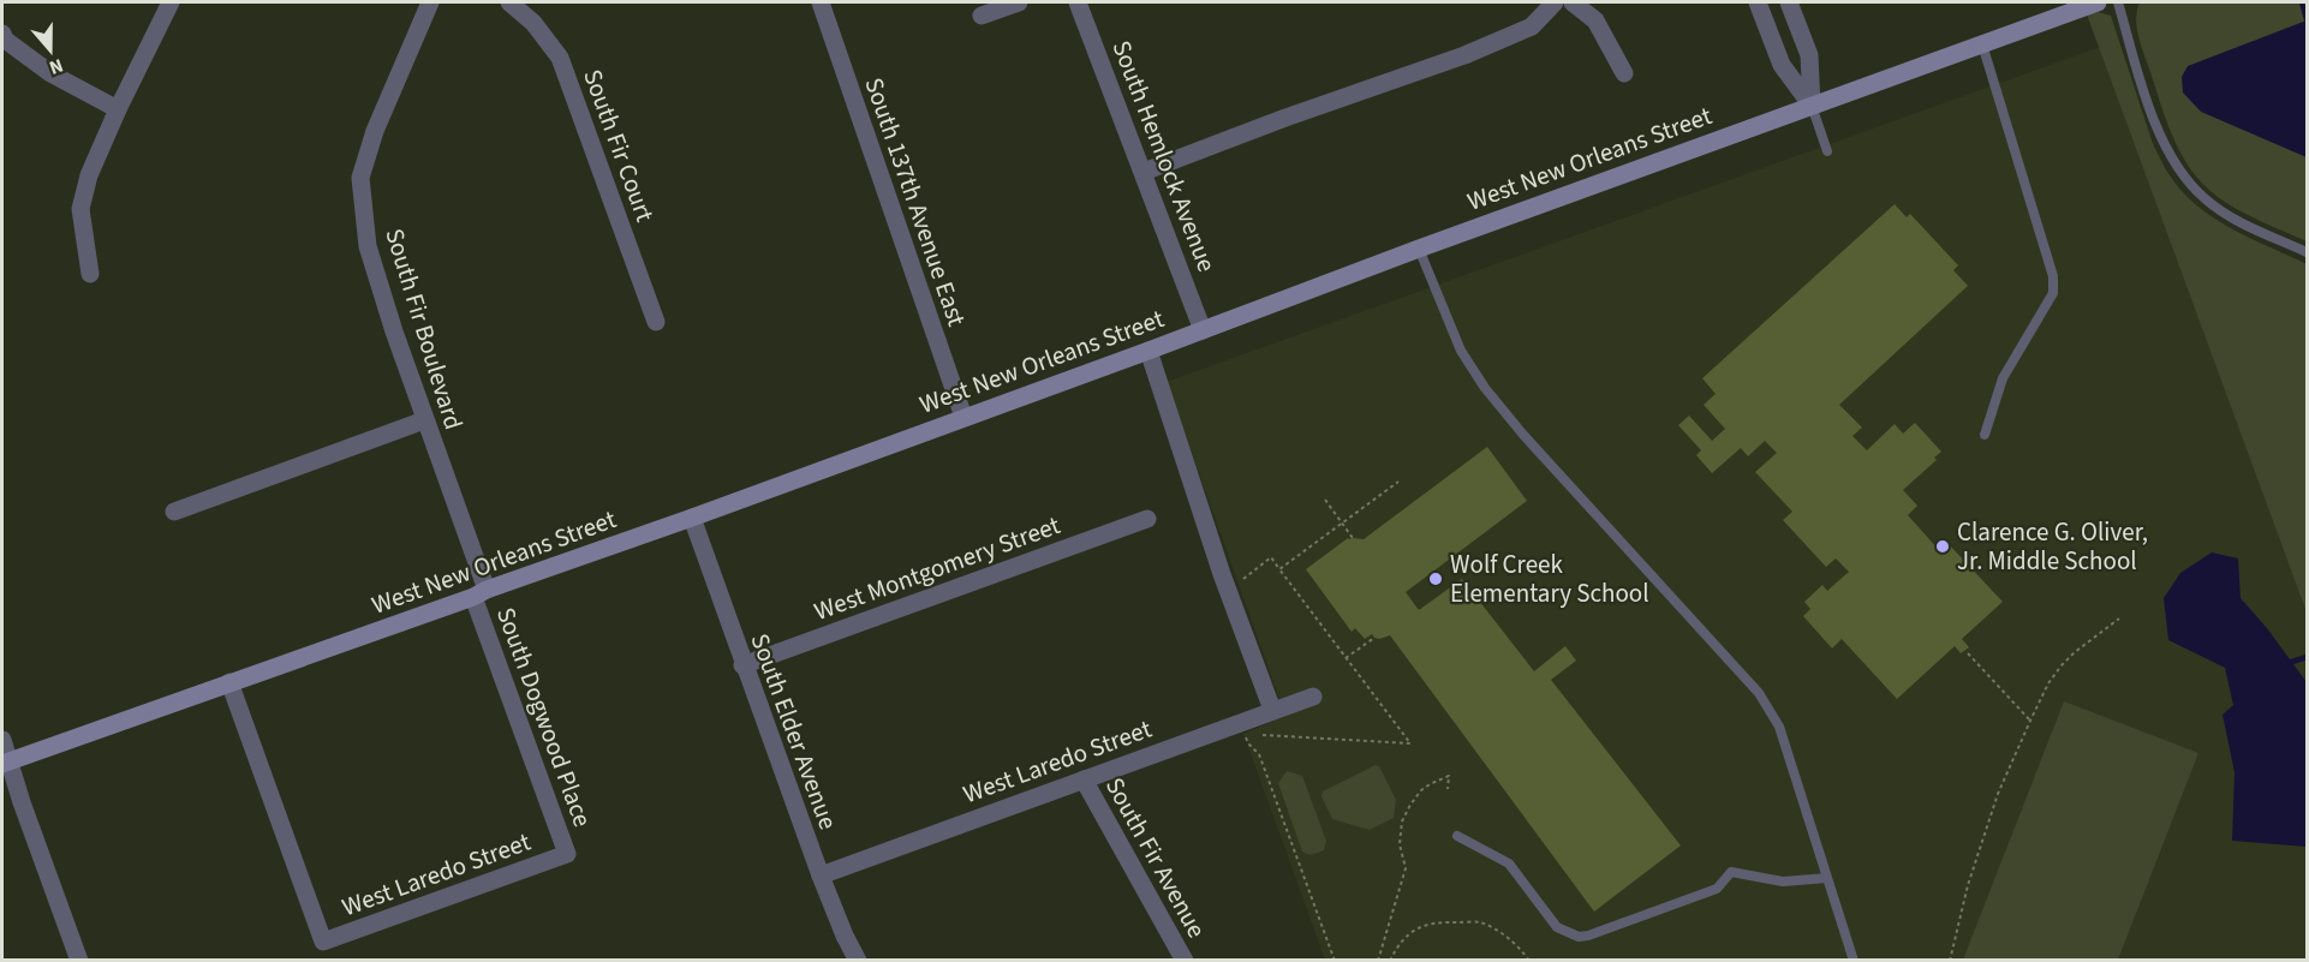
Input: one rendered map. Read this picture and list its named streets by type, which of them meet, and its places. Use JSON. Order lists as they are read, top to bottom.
{
  "streets": {
    "street": [
      "South Fir Court",
      "South Hemlock Avenue",
      "West New Orleans Street",
      "South 137th Avenue East",
      "South Fir Boulevard",
      "West Montgomery Street",
      "South Dogwood Place",
      "South Elder Avenue",
      "West Laredo Street",
      "South Fir Avenue"
    ]
  },
  "crossings": [
    ["South Hemlock Avenue", "West New Orleans Street"],
    ["West New Orleans Street", "South 137th Avenue East"],
    ["West New Orleans Street", "South Fir Boulevard"],
    ["West New Orleans Street", "South Dogwood Place"],
    ["West New Orleans Street", "South Elder Avenue"],
    ["West New Orleans Street", "West Laredo Street"],
    ["South Fir Boulevard", "South Dogwood Place"],
    ["West Montgomery Street", "South Elder Avenue"],
    ["South Dogwood Place", "West Laredo Street"],
    ["South Elder Avenue", "West Laredo Street"],
    ["West Laredo Street", "South Fir Avenue"]
  ],
  "places": ["Clarence G. Oliver, Jr. Middle School", "Wolf Creek Elementary School"],
  "north": "bottom"
}
